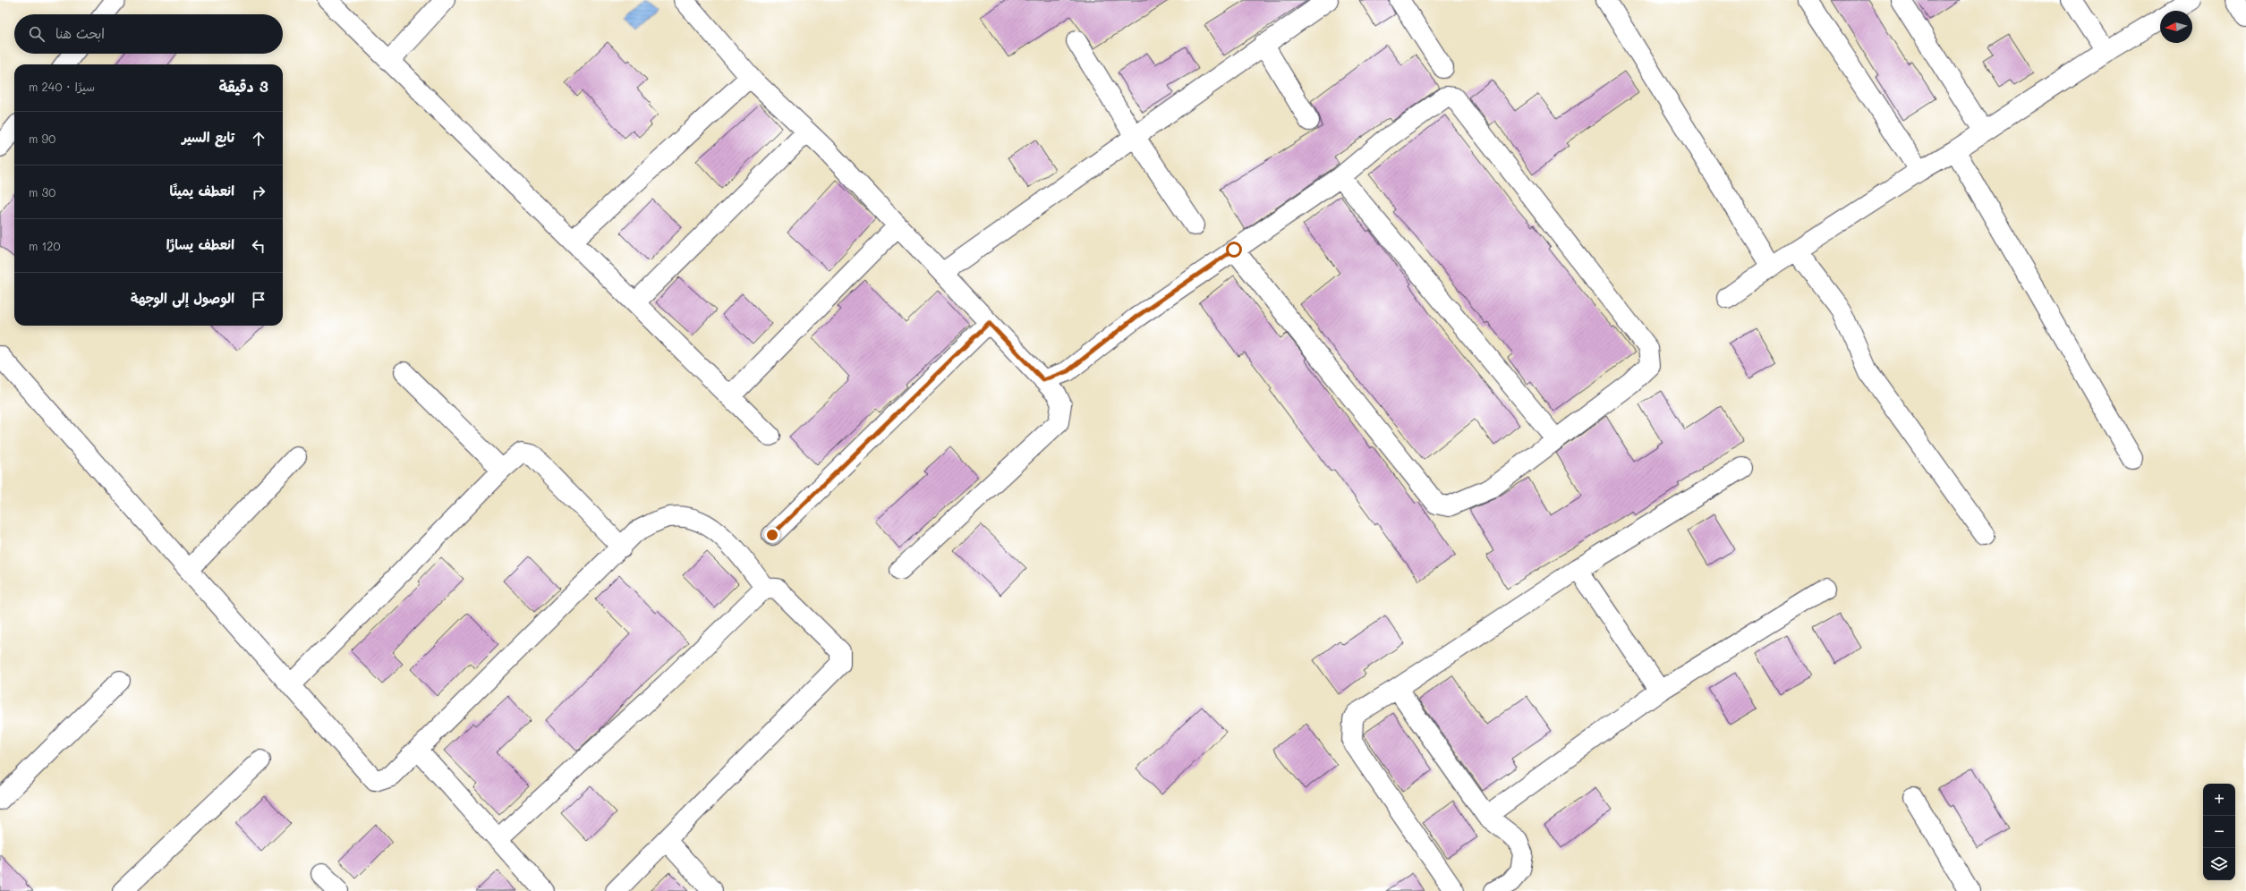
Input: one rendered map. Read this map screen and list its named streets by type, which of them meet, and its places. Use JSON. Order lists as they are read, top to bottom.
{
  "north": "left",
  "page": {
    "search": "ابحث هنا",
    "heading": ["3 دقيقة", "سيرًا · 240 m"],
    "list": [
      ["تابع السير", "90 m"],
      ["انعطف يمينًا", "30 m"],
      ["انعطف يسارًا", "120 m"],
      "الوصول إلى الوجهة"
    ],
    "map_buttons": ["+", "−"]
  }
}
